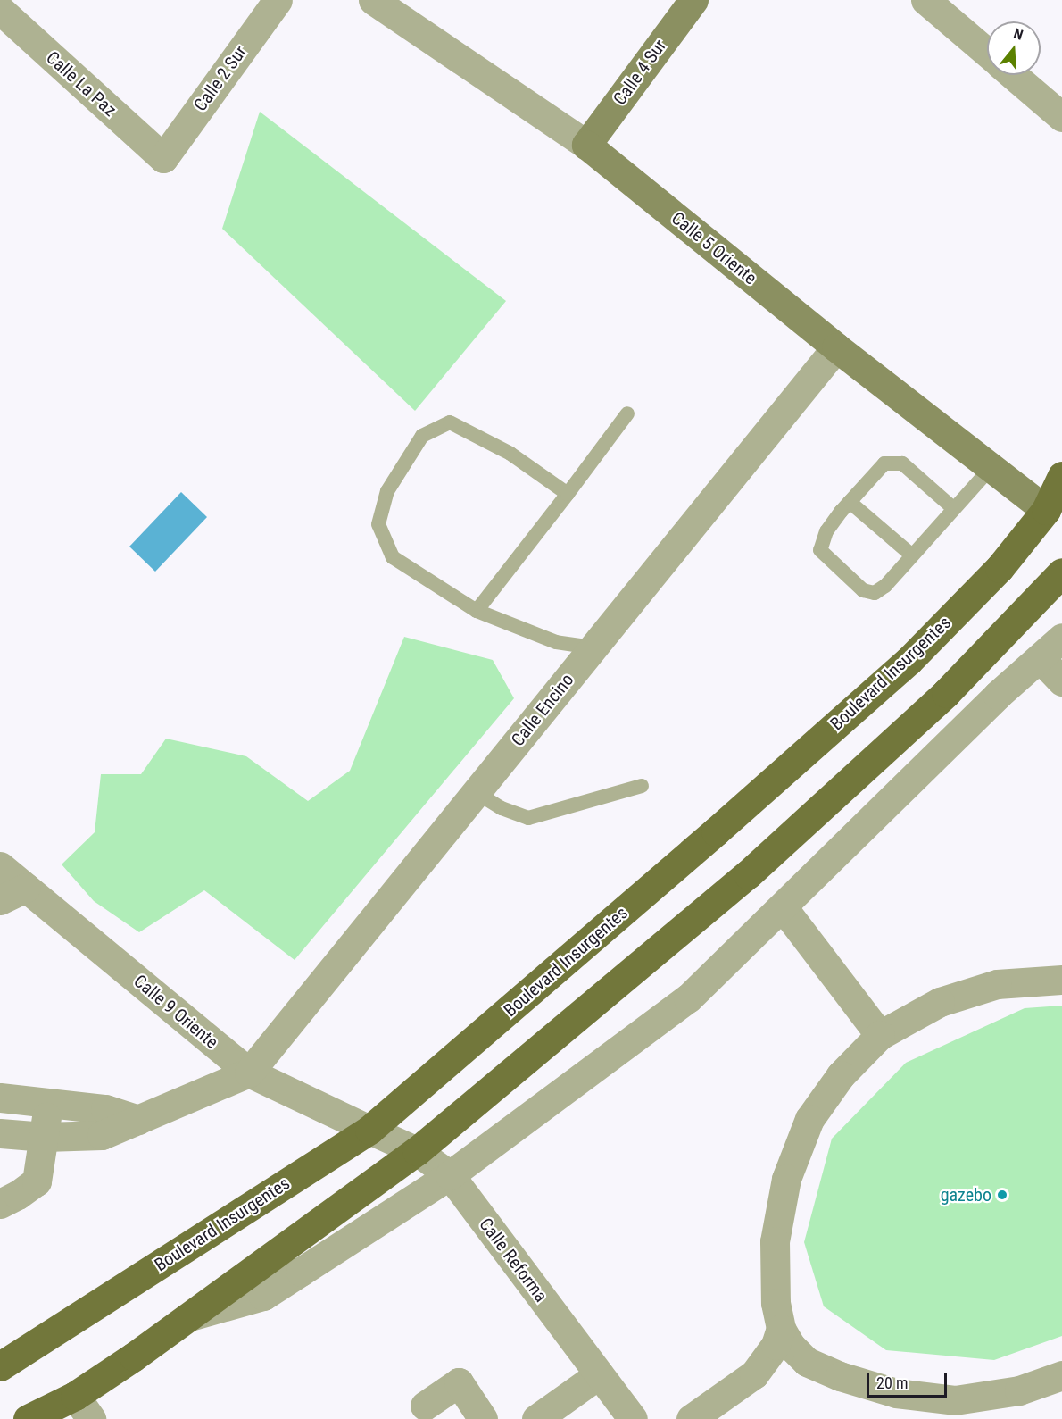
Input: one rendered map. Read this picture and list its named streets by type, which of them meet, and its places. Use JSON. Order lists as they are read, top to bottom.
{
  "streets": {
    "main road": ["Calle 4 Sur", "Calle 5 Oriente", "Boulevard Insurgentes"],
    "street": [
      "Calle 2 Sur",
      "Calle La Paz",
      "Calle Encino",
      "Calle 9 Oriente",
      "Calle Reforma"
    ]
  },
  "crossings": [
    ["Calle 4 Sur", "Calle 5 Oriente"],
    ["Calle 2 Sur", "Calle La Paz"],
    ["Calle 5 Oriente", "Boulevard Insurgentes"],
    ["Calle 5 Oriente", "Calle Encino"],
    ["Boulevard Insurgentes", "Calle 9 Oriente"],
    ["Boulevard Insurgentes", "Calle Reforma"],
    ["Calle Encino", "Calle 9 Oriente"],
    ["Calle 9 Oriente", "Calle Reforma"]
  ],
  "places": ["gazebo"],
  "scale_bar": "20 m",
  "north": "top"
}
